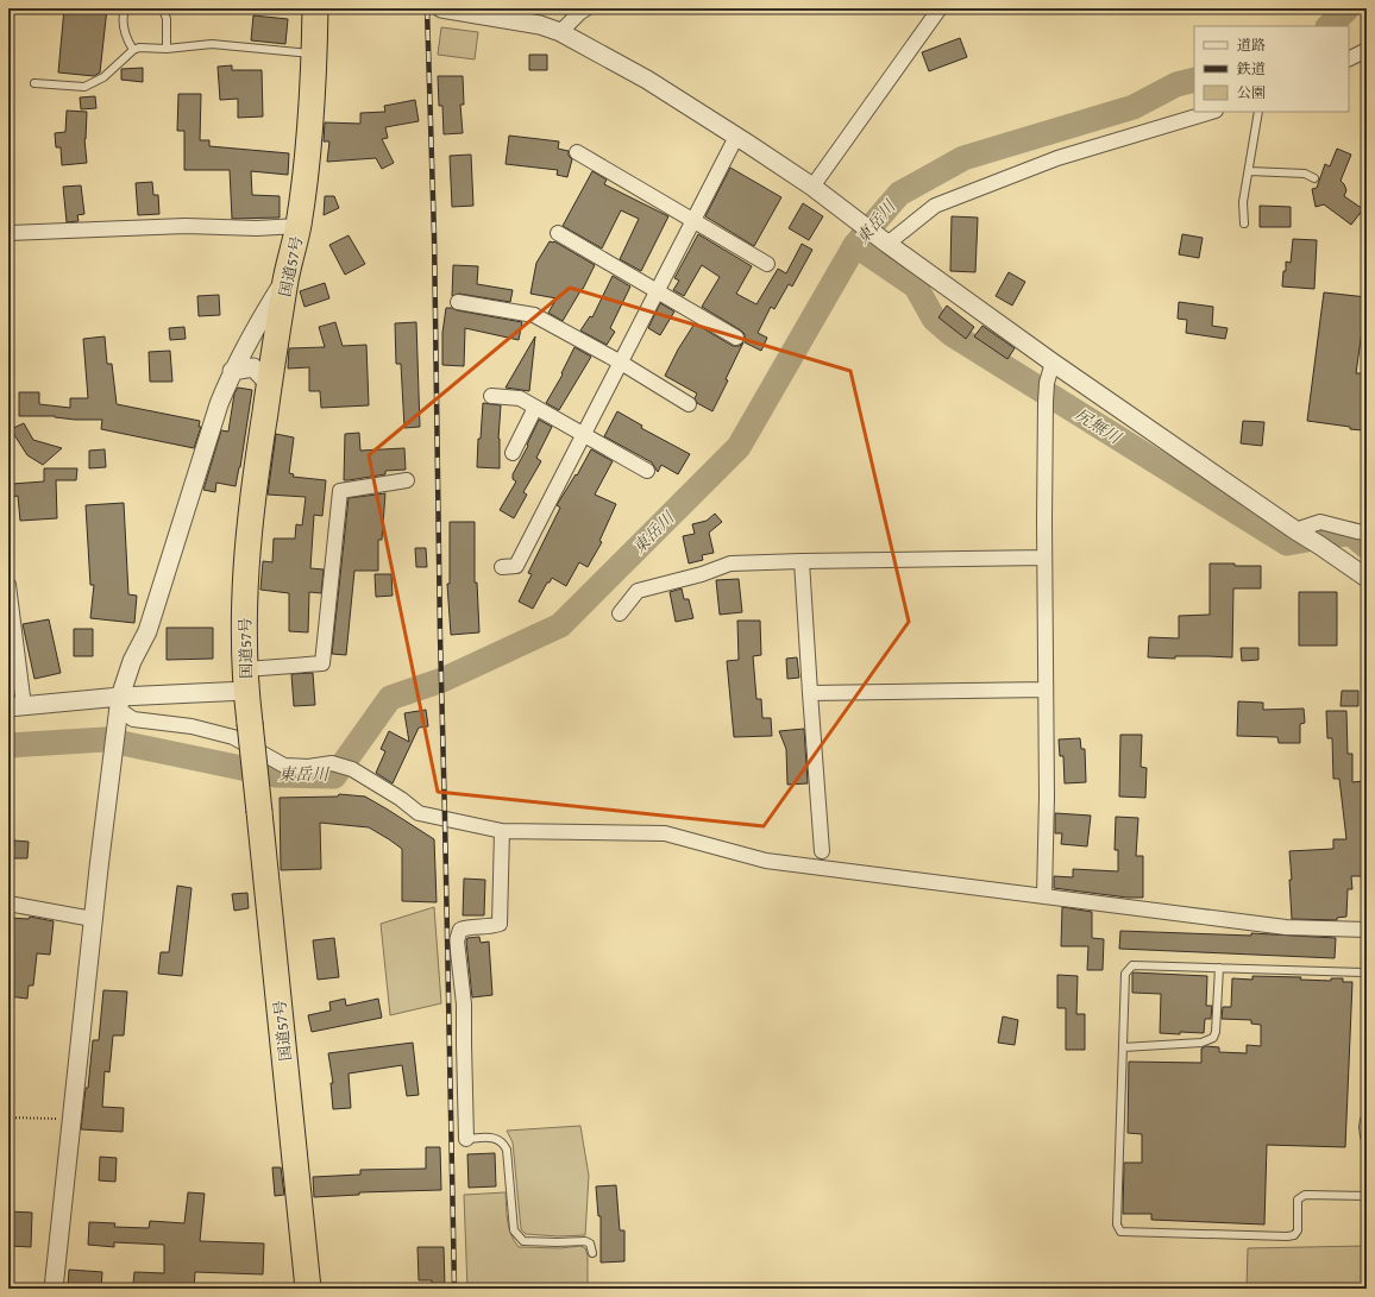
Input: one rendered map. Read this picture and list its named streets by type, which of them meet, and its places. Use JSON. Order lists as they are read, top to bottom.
{
  "streets": {
    "highway": ["国道57号"]
  },
  "water": ["東岳川", "尻無川"],
  "legend": ["道路", "鉄道", "公園"]
}
